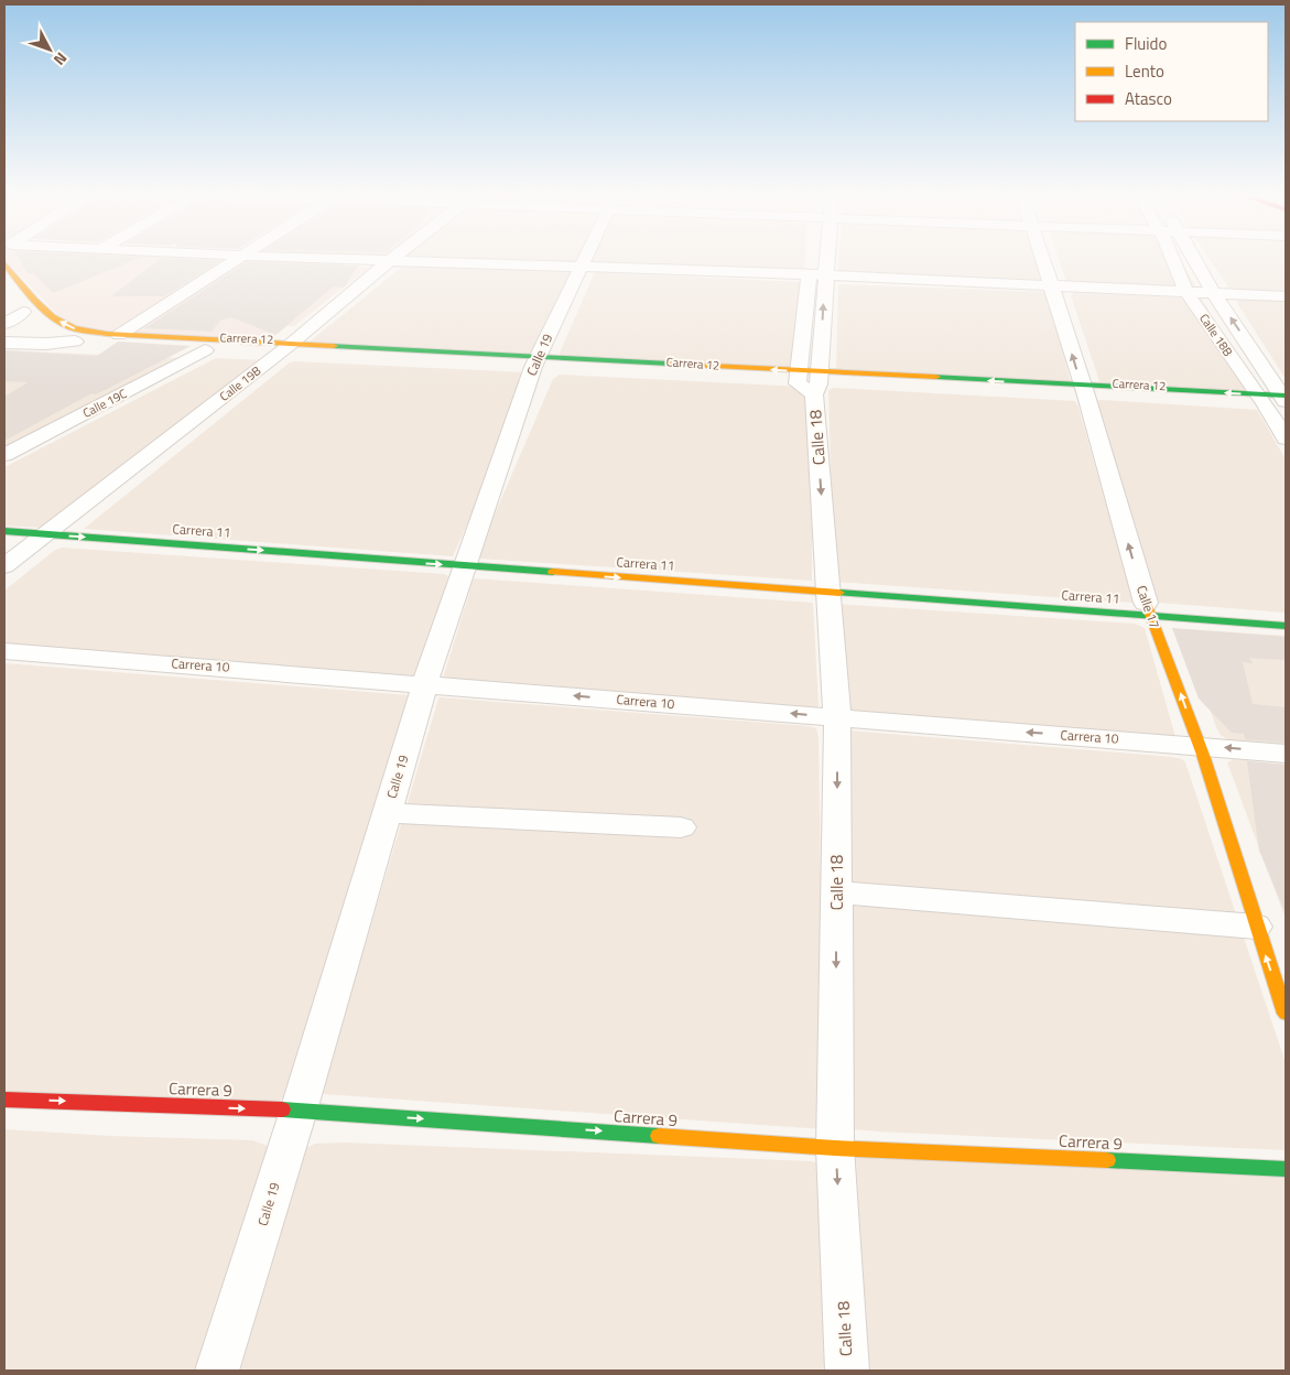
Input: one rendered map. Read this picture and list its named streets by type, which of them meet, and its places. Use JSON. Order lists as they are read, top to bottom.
{
  "streets": {
    "street": [
      "Calle 18B",
      "Carrera 12",
      "Calle 19",
      "Calle 19B",
      "Calle 19C",
      "Calle 18",
      "Carrera 11",
      "Calle 17",
      "Carrera 10",
      "Carrera 9"
    ]
  },
  "crossings": [
    ["Calle 18B", "Carrera 12"],
    ["Carrera 12", "Calle 19"],
    ["Carrera 12", "Calle 19B"],
    ["Carrera 12", "Calle 19C"],
    ["Carrera 12", "Calle 18"],
    ["Carrera 12", "Calle 17"],
    ["Calle 19", "Carrera 11"],
    ["Calle 19", "Carrera 10"],
    ["Calle 19", "Carrera 9"],
    ["Calle 19B", "Carrera 11"],
    ["Calle 18", "Carrera 11"],
    ["Calle 18", "Carrera 10"],
    ["Calle 18", "Carrera 9"],
    ["Carrera 11", "Calle 17"],
    ["Calle 17", "Carrera 10"]
  ],
  "one_way": ["Calle 17", "Carrera 9"],
  "legend": ["Fluido", "Lento", "Atasco"],
  "north": "bottom right"
}
